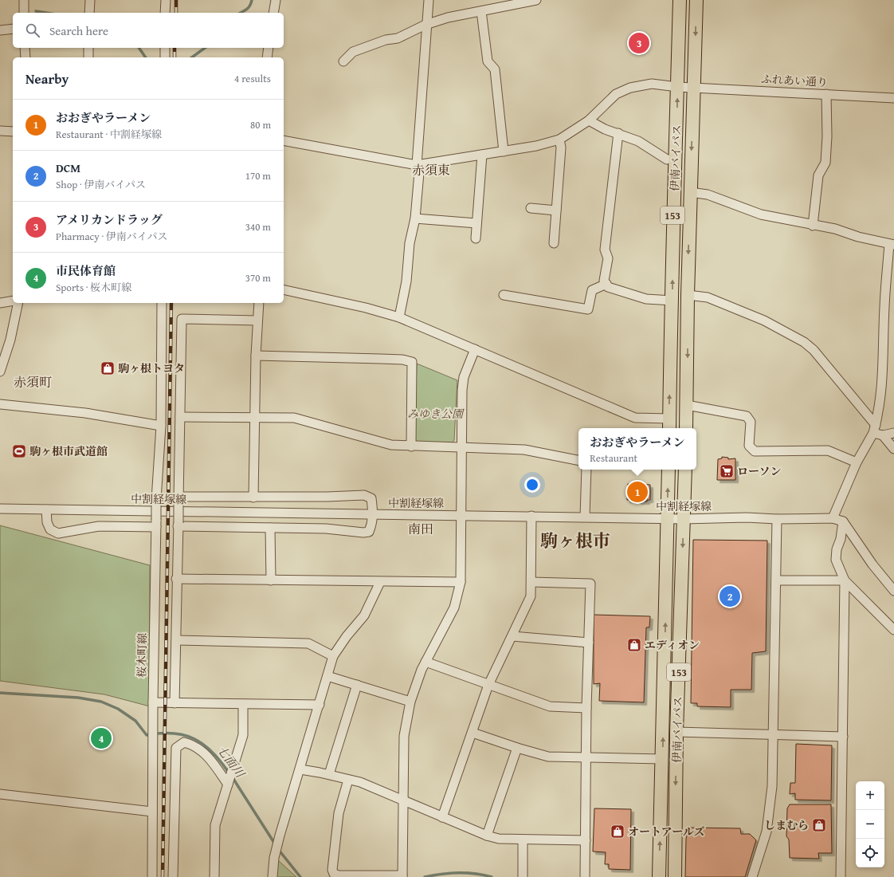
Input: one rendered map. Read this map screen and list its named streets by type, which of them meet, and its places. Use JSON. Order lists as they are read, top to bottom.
{
  "streets": {
    "highway": ["伊南バイパス", "153"],
    "street": ["ふれあい通り", "中割経塚線", "桜木町線"]
  },
  "crossings": [
    ["ふれあい通り", "伊南バイパス"],
    ["伊南バイパス", "中割経塚線"]
  ],
  "districts": [
    "赤須東",
    "赤須町",
    "南田",
    "駒ヶ根市"
  ],
  "water": ["七面川"],
  "parks": ["みゆき公園"],
  "places": {
    "shop": [
      "駒ヶ根トヨタ",
      "エディオン",
      "しまむら",
      "オートアールズ"
    ],
    "sports": ["駒ヶ根市武道館"],
    "supermarket": ["ローソン"]
  },
  "page": {
    "search": "Search here",
    "pins": [
      "3",
      "1",
      "2",
      "4"
    ],
    "heading": ["Nearby", "4 results"],
    "list": [
      {
        "mark": "1",
        "name": "おおぎやラーメン",
        "note": "Restaurant · 中割経塚線",
        "value": "80 m"
      },
      {
        "mark": "2",
        "name": "DCM",
        "note": "Shop · 伊南バイパス",
        "value": "170 m"
      },
      {
        "mark": "3",
        "name": "アメリカンドラッグ",
        "note": "Pharmacy · 伊南バイパス",
        "value": "340 m"
      },
      {
        "mark": "4",
        "name": "市民体育館",
        "note": "Sports · 桜木町線",
        "value": "370 m"
      }
    ],
    "popup": ["おおぎやラーメン", "Restaurant"],
    "map_buttons": ["+", "−"]
  }
}
